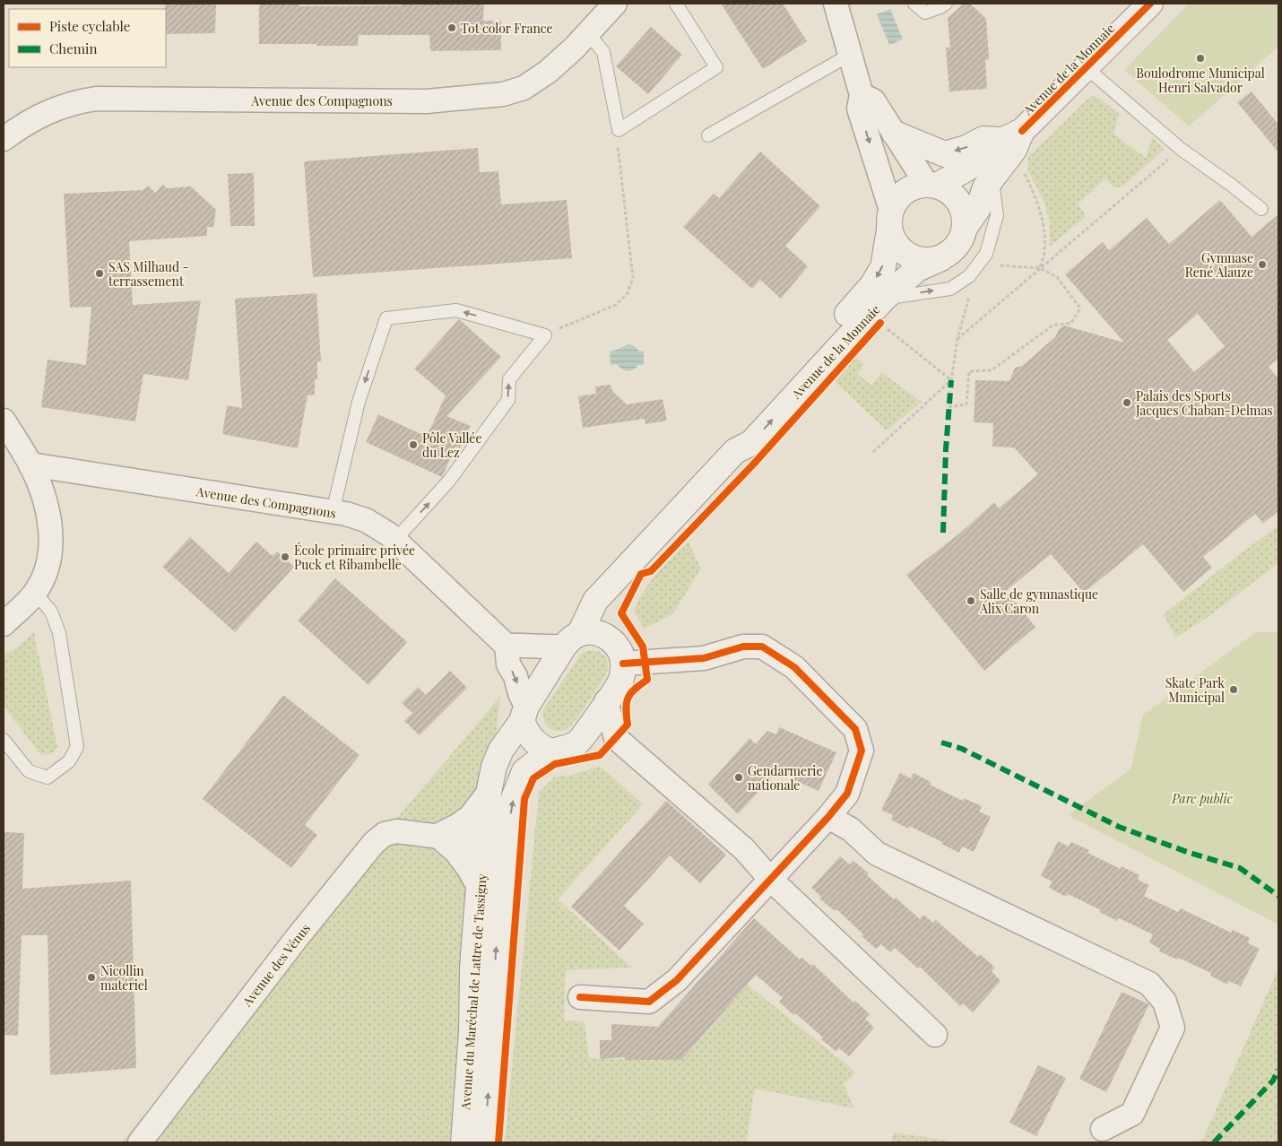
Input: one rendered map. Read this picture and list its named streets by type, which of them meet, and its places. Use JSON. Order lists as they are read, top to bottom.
{
  "streets": {
    "street": [
      "Avenue de la Monnaie",
      "Avenue des Compagnons",
      "Avenue des Vénus",
      "Avenue du Maréchal de Lattre de Tassigny"
    ]
  },
  "crossings": [
    ["Avenue de la Monnaie", "Avenue du Maréchal de Lattre de Tassigny"],
    ["Avenue des Vénus", "Avenue du Maréchal de Lattre de Tassigny"]
  ],
  "parks": ["Parc public"],
  "places": [
    "Tot color France",
    "Boulodrome Municipal Henri Salvador",
    "Gymnase René Alauze",
    "SAS Milhaud - terrassement",
    "Palais des Sports Jacques Chaban-Delmas",
    "Pôle Vallée du Lez",
    "École primaire privée Puck et Ribambelle",
    "Salle de gymnastique Alix Caron",
    "Skate Park Municipal",
    "Gendarmerie nationale",
    "Nicollin matériel"
  ],
  "legend": ["Piste cyclable", "Chemin"]
}
